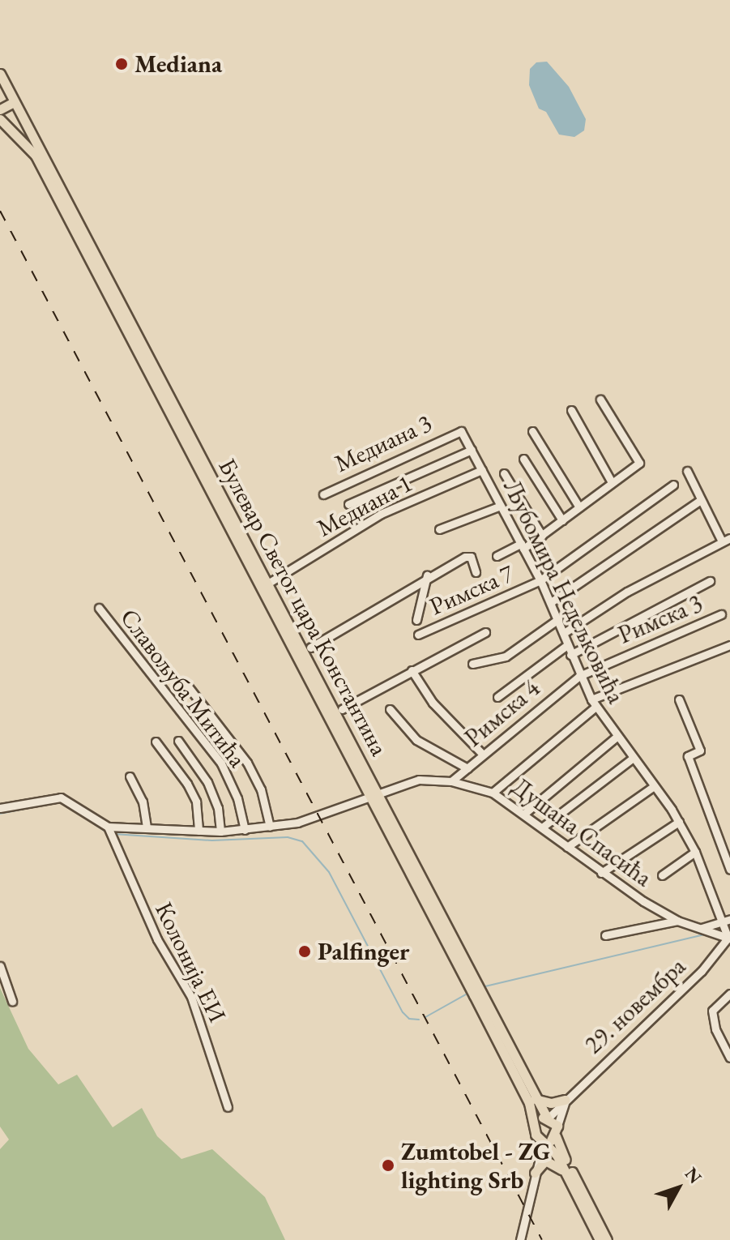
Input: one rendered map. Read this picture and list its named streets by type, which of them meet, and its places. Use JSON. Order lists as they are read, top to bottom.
{
  "streets": {
    "main road": ["Булевар Светог цара Константина"],
    "street": [
      "Медиана 3",
      "Медиана 1",
      "Римска 7",
      "Љубомира Недељковића",
      "Римска 3",
      "Славољуба Митића",
      "Римска 4",
      "Душана Спасића",
      "Колонија ЕИ",
      "29. новембра"
    ]
  },
  "crossings": [
    ["Медиана 3", "Љубомира Недељковића"],
    ["Медиана 1", "Љубомира Недељковића"],
    ["Медиана 1", "Булевар Светог цара Константина"],
    ["Римска 7", "Љубомира Недељковића"],
    ["Љубомира Недељковића", "Римска 3"],
    ["Љубомира Недељковића", "Римска 4"],
    ["Љубомира Недељковића", "Душана Спасића"],
    ["Љубомира Недељковића", "29. новембра"],
    ["Булевар Светог цара Константина", "Душана Спасића"],
    ["Булевар Светог цара Константина", "29. новембра"],
    ["Римска 3", "Римска 4"],
    ["Славољуба Митића", "Душана Спасића"],
    ["Римска 4", "Душана Спасића"],
    ["Душана Спасића", "Колонија ЕИ"],
    ["Душана Спасића", "29. новембра"]
  ],
  "places": ["Mediana", "Palfinger", "Zumtobel - ZG lighting Srb"],
  "north": "top right"
}
